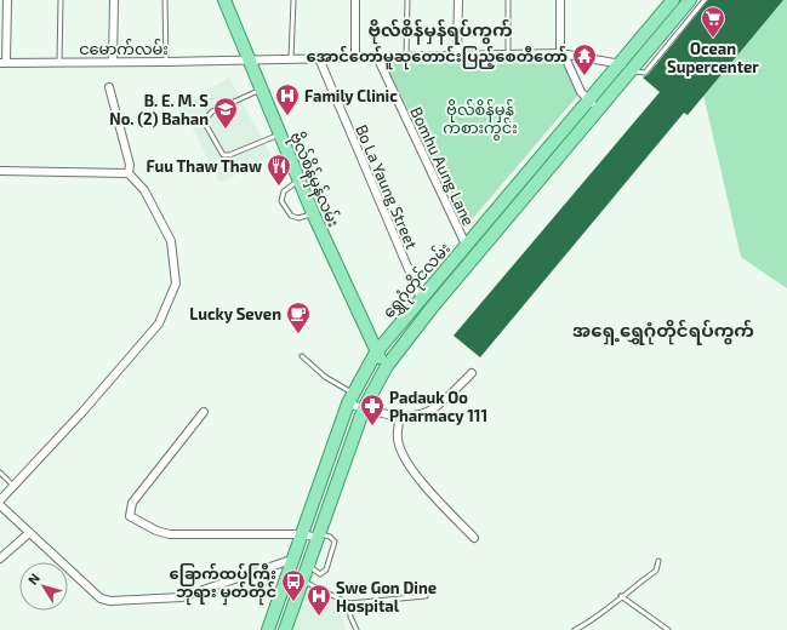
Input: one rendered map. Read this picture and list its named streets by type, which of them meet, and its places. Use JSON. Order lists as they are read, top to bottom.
{
  "streets": {
    "main road": ["ဗိုလ်စိန်မှန်လမ်း", "ရွှေဂုံတိုင်လမ်း"],
    "street": ["ငမောက်လမ်း", "Bomhu Aung Lane", "Bo La Yaung Street"]
  },
  "crossings": [
    ["ငမောက်လမ်း", "Bomhu Aung Lane"],
    ["ငမောက်လမ်း", "ဗိုလ်စိန်မှန်လမ်း"],
    ["ငမောက်လမ်း", "Bo La Yaung Street"],
    ["ငမောက်လမ်း", "ရွှေဂုံတိုင်လမ်း"],
    ["Bomhu Aung Lane", "ရွှေဂုံတိုင်လမ်း"],
    ["ဗိုလ်စိန်မှန်လမ်း", "ရွှေဂုံတိုင်လမ်း"],
    ["Bo La Yaung Street", "ရွှေဂုံတိုင်လမ်း"]
  ],
  "districts": ["ဗိုလ်စိန်မှန်ရပ်ကွက်", "အရှေ့ရွှေဂုံတိုင်ရပ်ကွက်"],
  "parks": ["ဗိုလ်စိန်မှန် ကစားကွင်း"],
  "places": {
    "supermarket": ["Ocean Supercenter"],
    "temple": ["အောင်တော်မူဆုတောင်းပြည့်စေတီတော်"],
    "hospital": ["Family Clinic", "Swe Gon Dine Hospital"],
    "school or university": ["B. E. M. S No. (2) Bahan"],
    "restaurant": ["Fuu Thaw Thaw"],
    "cafe": ["Lucky Seven"],
    "pharmacy": ["Padauk Oo Pharmacy 111"],
    "bus stop": ["ခြောက်ထပ်ကြီး ဘုရား မှတ်တိုင်"]
  },
  "north": "top left"
}
